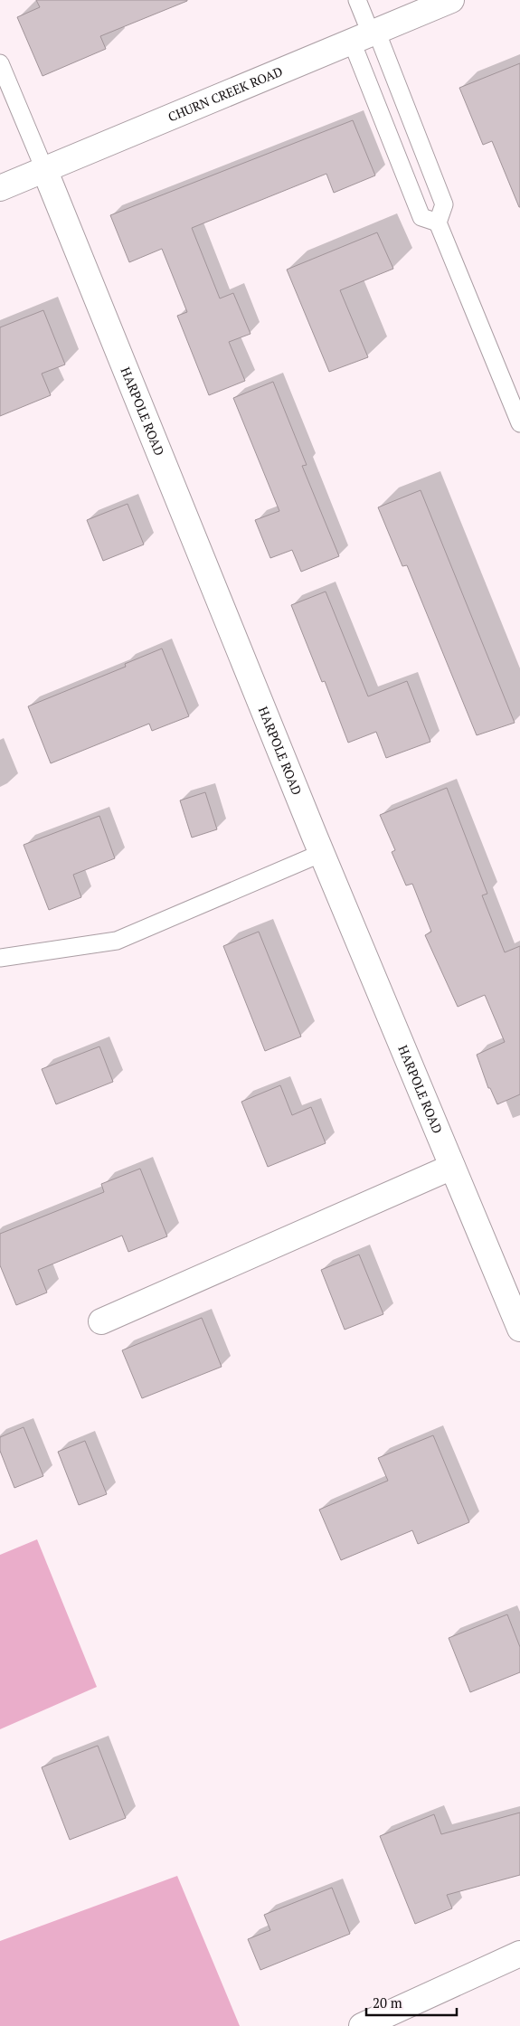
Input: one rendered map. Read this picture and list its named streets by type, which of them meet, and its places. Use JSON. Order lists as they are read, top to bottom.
{
  "streets": {
    "street": ["CHURN CREEK ROAD", "HARPOLE ROAD"]
  },
  "crossings": [
    ["CHURN CREEK ROAD", "HARPOLE ROAD"]
  ],
  "scale_bar": "20 m"
}
